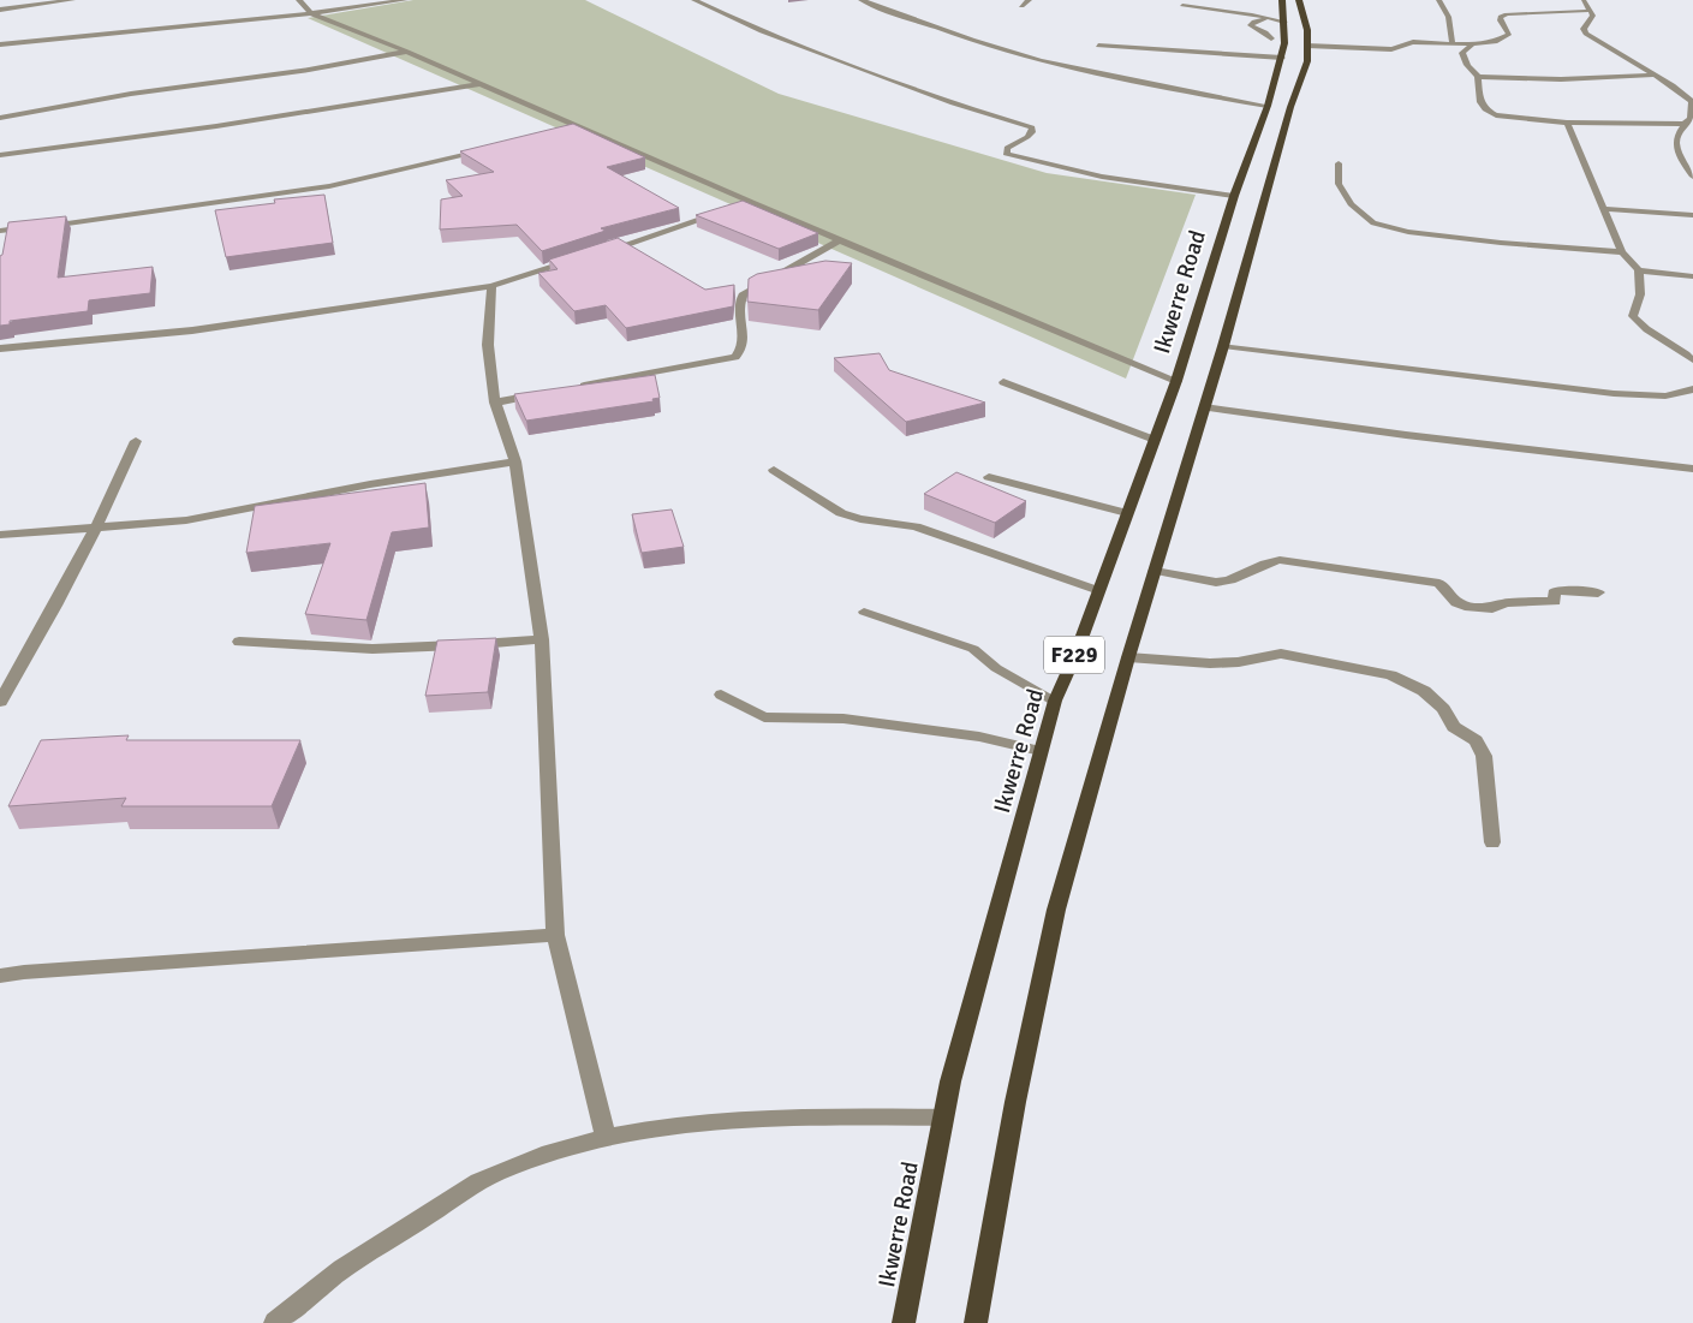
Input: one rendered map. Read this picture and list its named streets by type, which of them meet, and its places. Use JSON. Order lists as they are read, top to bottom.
{
  "streets": {
    "main road": ["Ikwerre Road", "F229"]
  }
}
